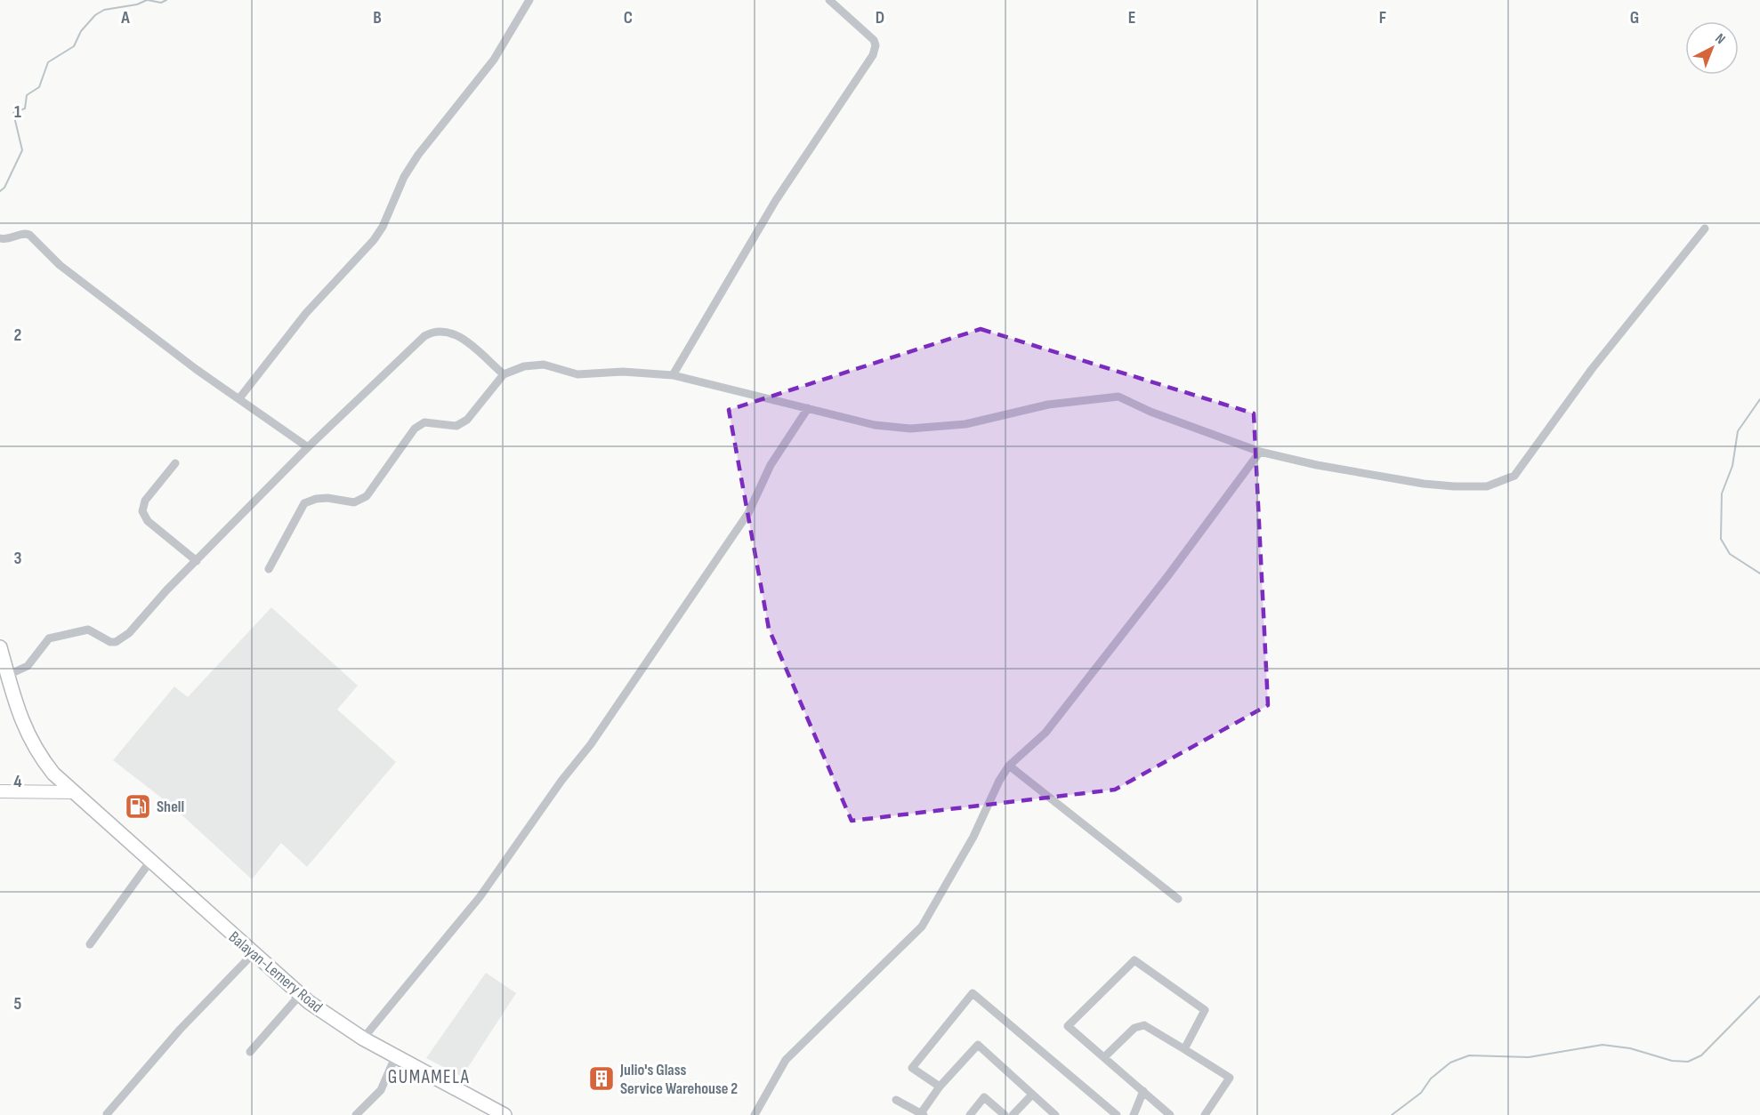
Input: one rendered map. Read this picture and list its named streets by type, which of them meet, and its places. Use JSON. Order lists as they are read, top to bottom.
{
  "streets": {
    "main road": ["Balayan-Lemery Road"]
  },
  "districts": ["GUMAMELA"],
  "places": {
    "fuel station": ["Shell"],
    "building": ["Julio's Glass Service Warehouse 2"]
  },
  "north": "top right",
  "grid": {
    "columns": [
      "A",
      "B",
      "C",
      "D",
      "E",
      "F",
      "G"
    ],
    "rows": [
      "1",
      "2",
      "3",
      "4",
      "5"
    ]
  }
}
